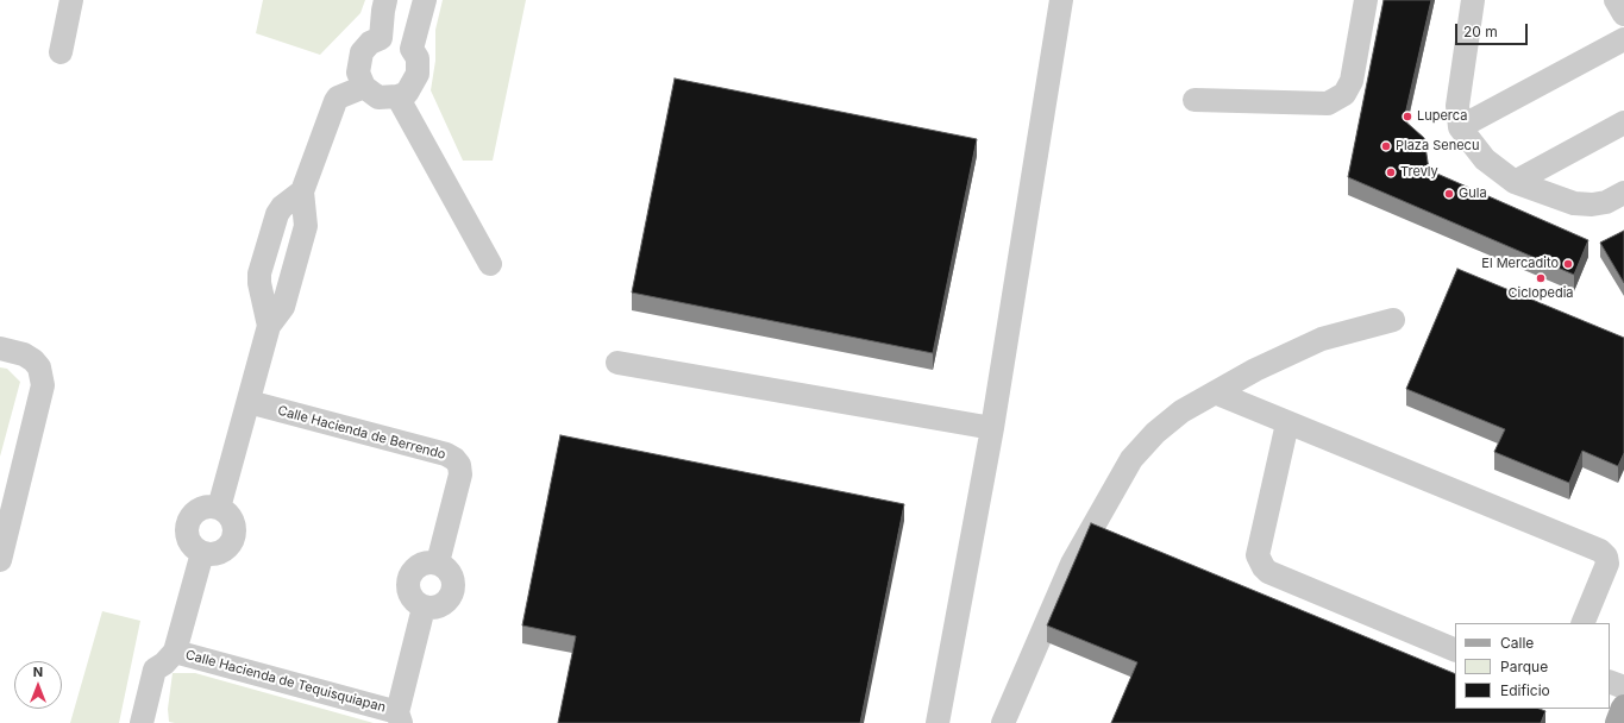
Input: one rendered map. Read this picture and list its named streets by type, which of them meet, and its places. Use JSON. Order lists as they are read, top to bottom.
{
  "streets": {
    "street": ["Calle Hacienda de Berrendo", "Calle Hacienda de Tequisquiapan"]
  },
  "places": [
    "Luperca",
    "Plaza Senecu",
    "Trevly",
    "Gula",
    "El Mercadito",
    "Ciclopedia"
  ],
  "legend": ["Calle", "Parque", "Edificio"],
  "scale_bar": "20 m",
  "north": "top"
}
